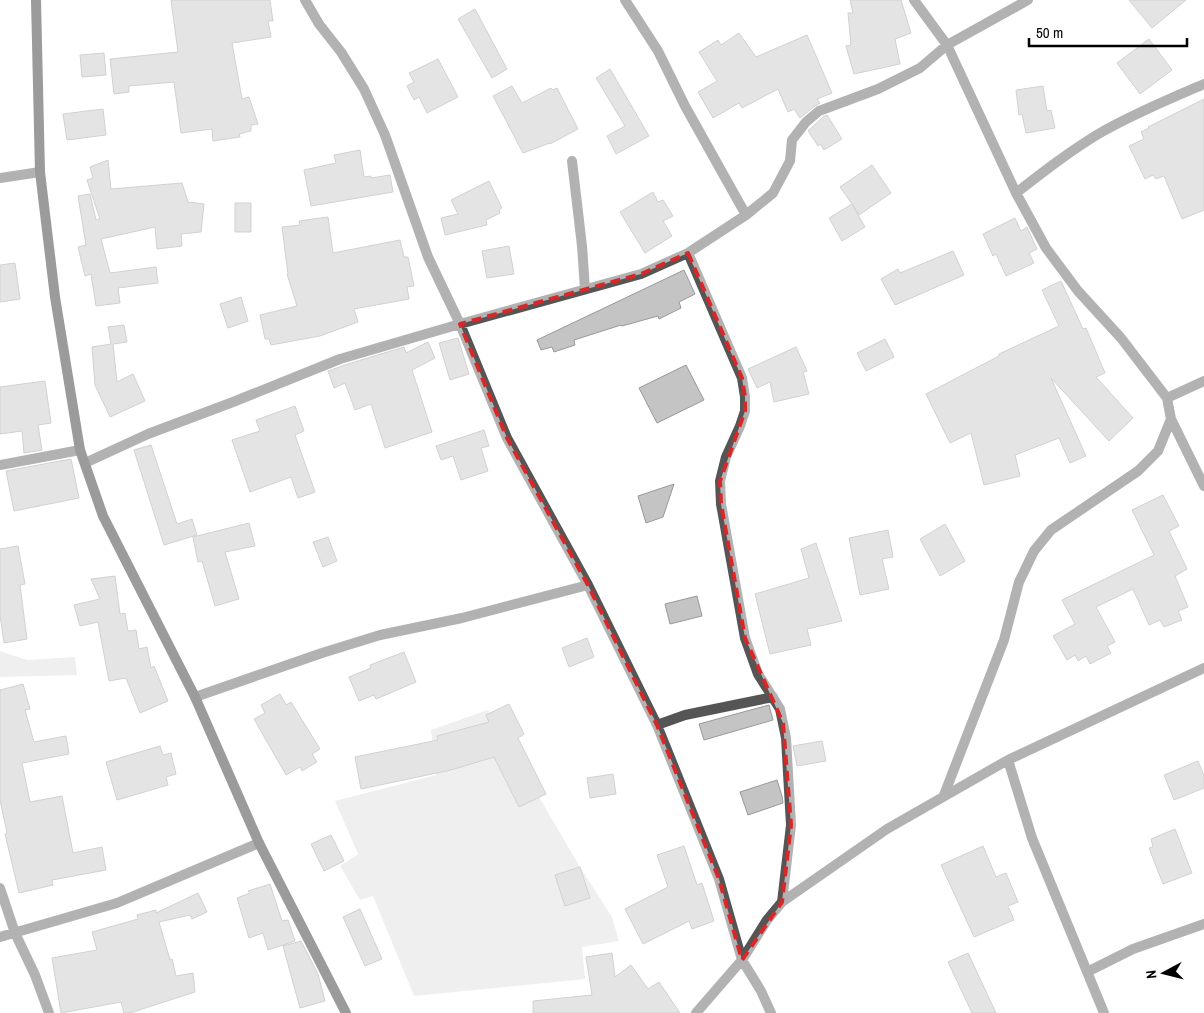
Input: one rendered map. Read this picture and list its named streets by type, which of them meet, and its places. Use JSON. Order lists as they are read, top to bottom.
{
  "scale_bar": "50 m",
  "north": "left"
}
